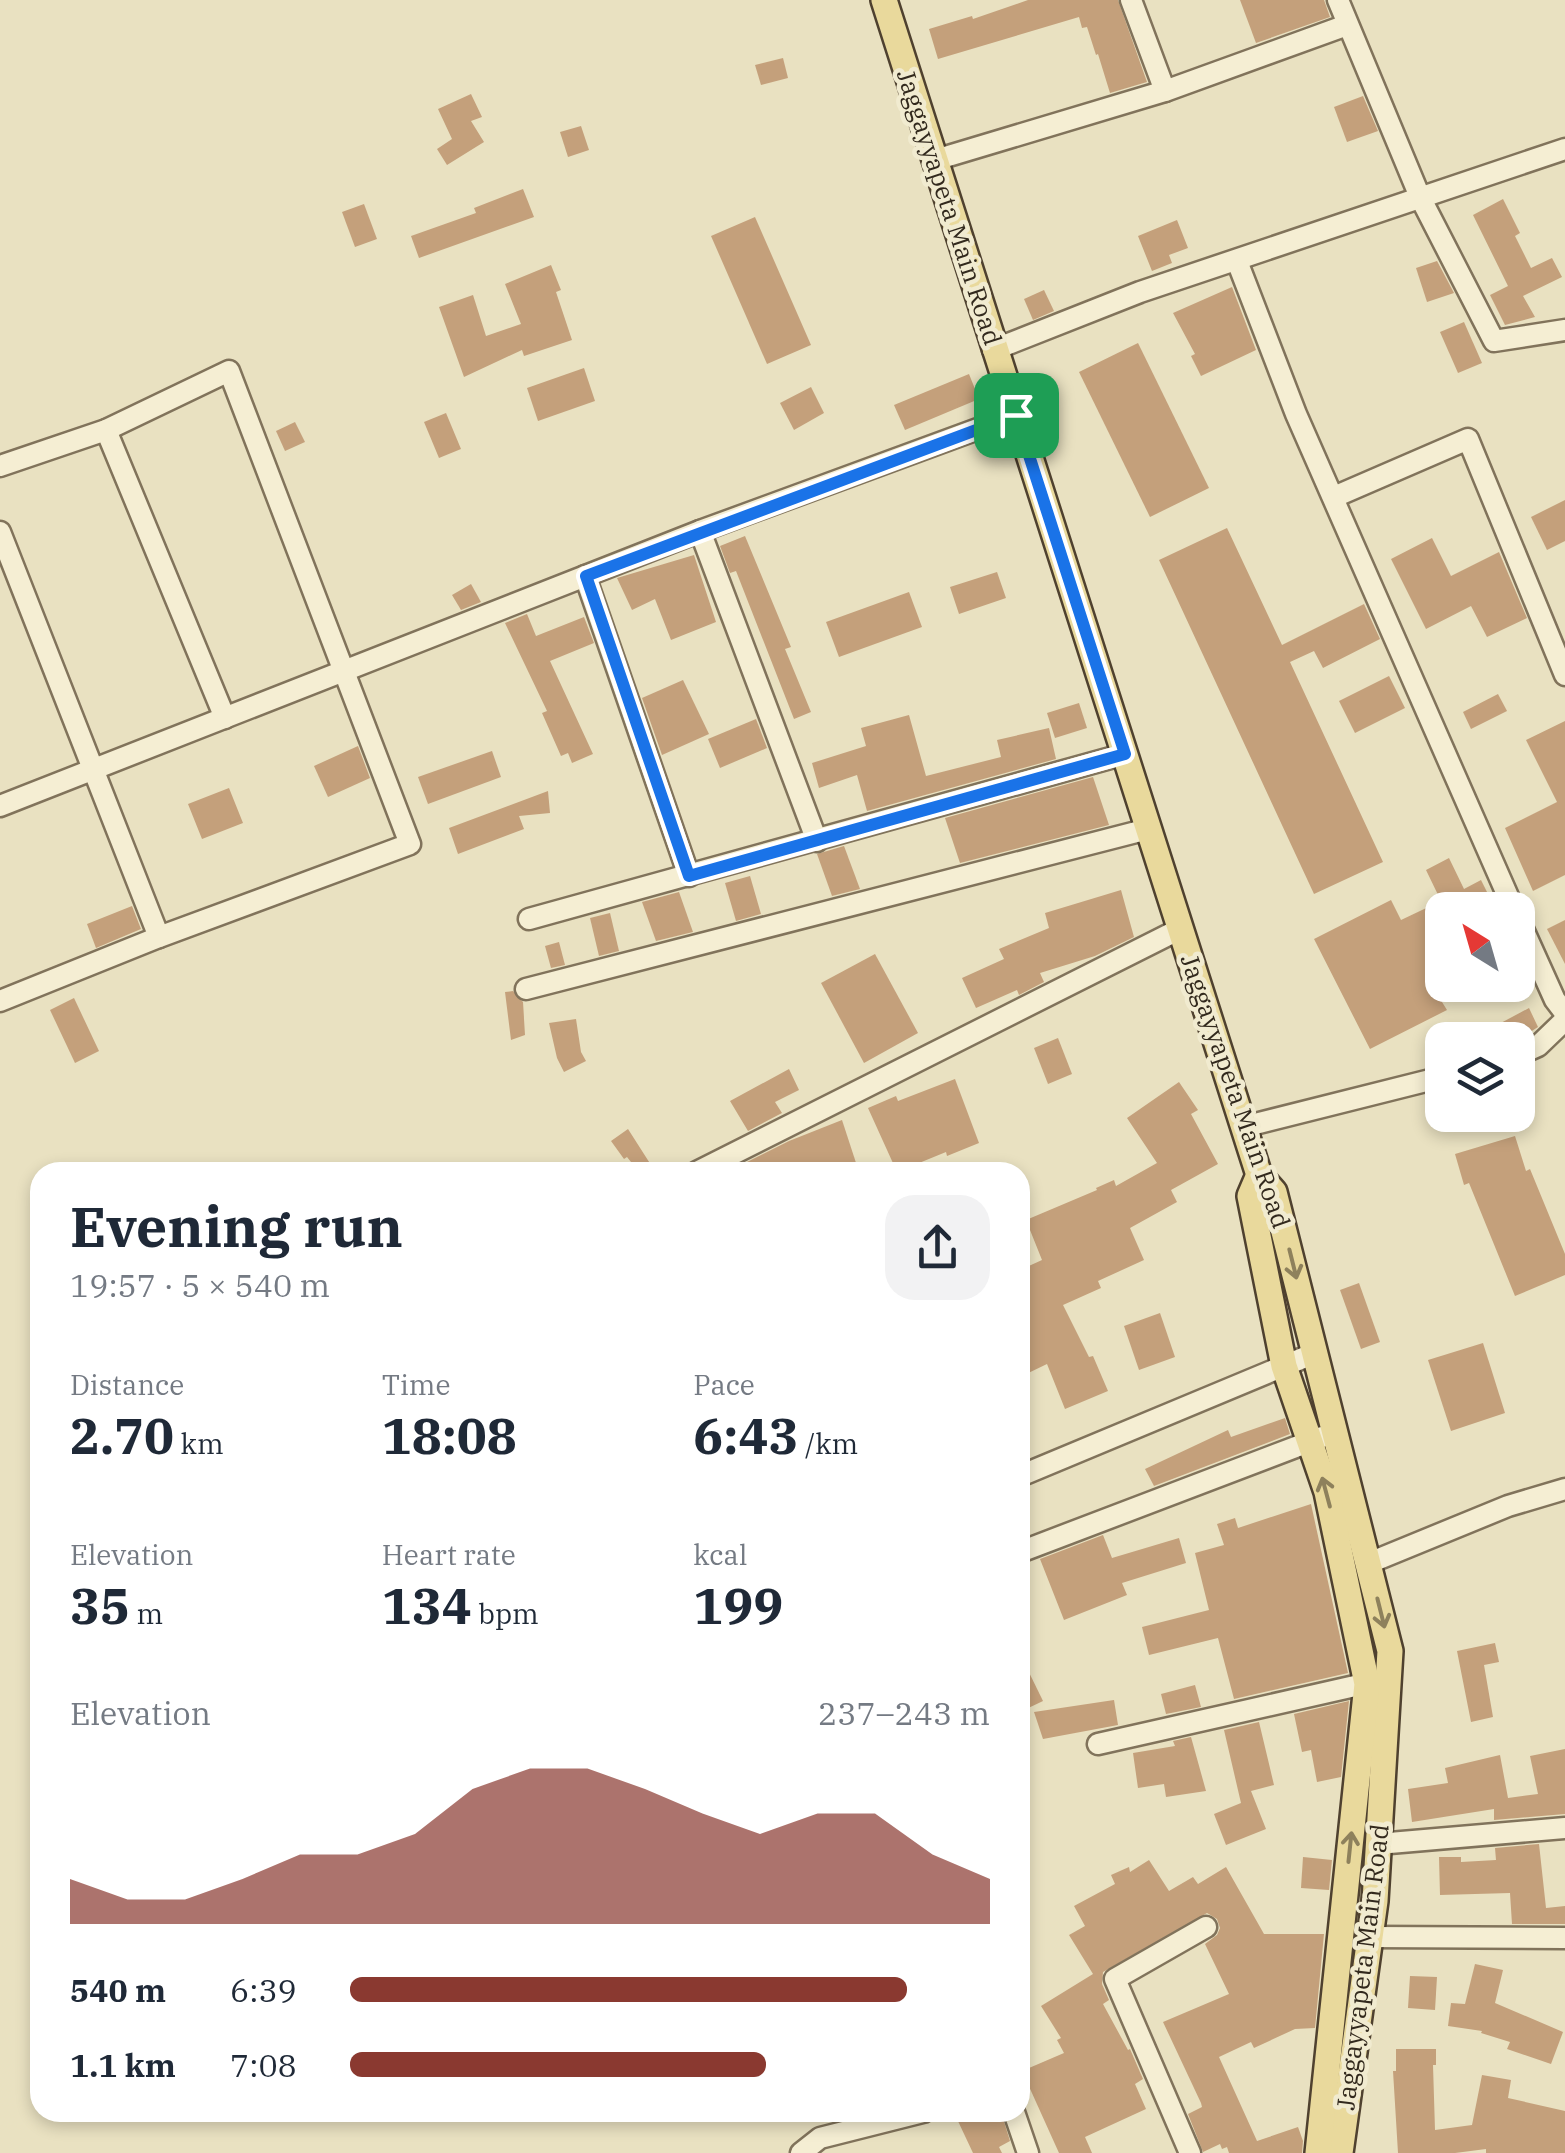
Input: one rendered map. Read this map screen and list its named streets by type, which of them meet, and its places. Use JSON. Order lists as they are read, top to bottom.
{
  "streets": {
    "main road": ["Jaggayyapeta Main Road"]
  },
  "north": "top left",
  "page": {
    "heading": ["Evening run", "19:57 · 5 × 540 m"],
    "stats": [
      ["Distance", "2.70 km"],
      ["Time", "18:08"],
      ["Pace", "6:43 /km"],
      ["Elevation", "35 m"],
      ["Heart rate", "134 bpm"],
      ["kcal", "199"]
    ],
    "chart": ["Elevation", "237–243 m"],
    "list": [
      {
        "name": "540 m",
        "note": "6:39"
      },
      {
        "name": "1.1 km",
        "note": "7:08"
      }
    ]
  }
}
